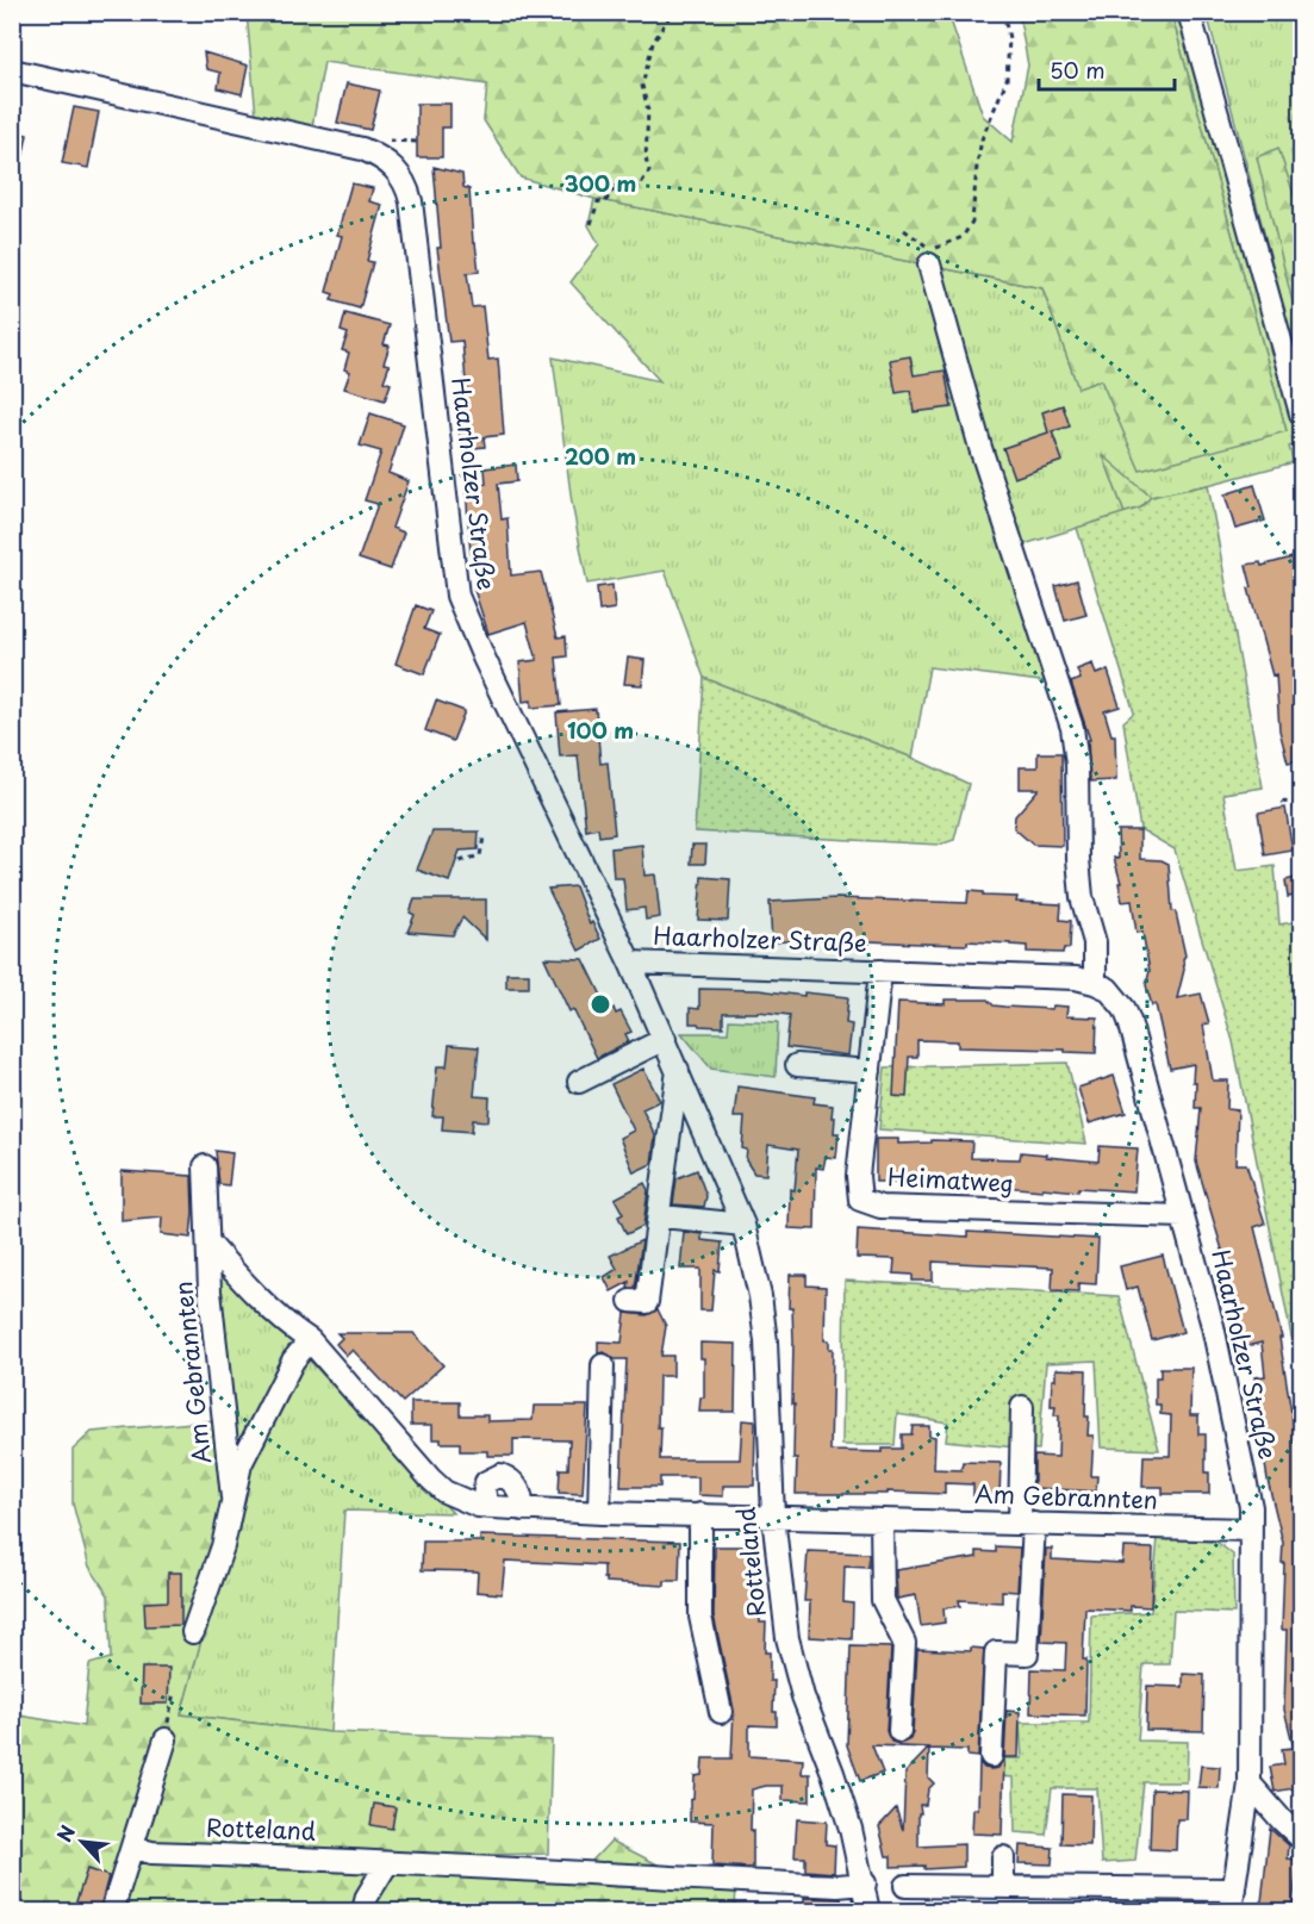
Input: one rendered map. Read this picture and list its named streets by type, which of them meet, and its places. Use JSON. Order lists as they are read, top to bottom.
{
  "streets": {
    "street": [
      "Haarholzer Straße",
      "Heimatweg",
      "Am Gebrannten",
      "Rotteland"
    ]
  },
  "crossings": [
    ["Haarholzer Straße", "Heimatweg"],
    ["Haarholzer Straße", "Am Gebrannten"],
    ["Haarholzer Straße", "Rotteland"],
    ["Am Gebrannten", "Rotteland"]
  ],
  "scale_bar": "50 m",
  "north": "top left",
  "rings": ["300 m", "200 m", "100 m"]
}
